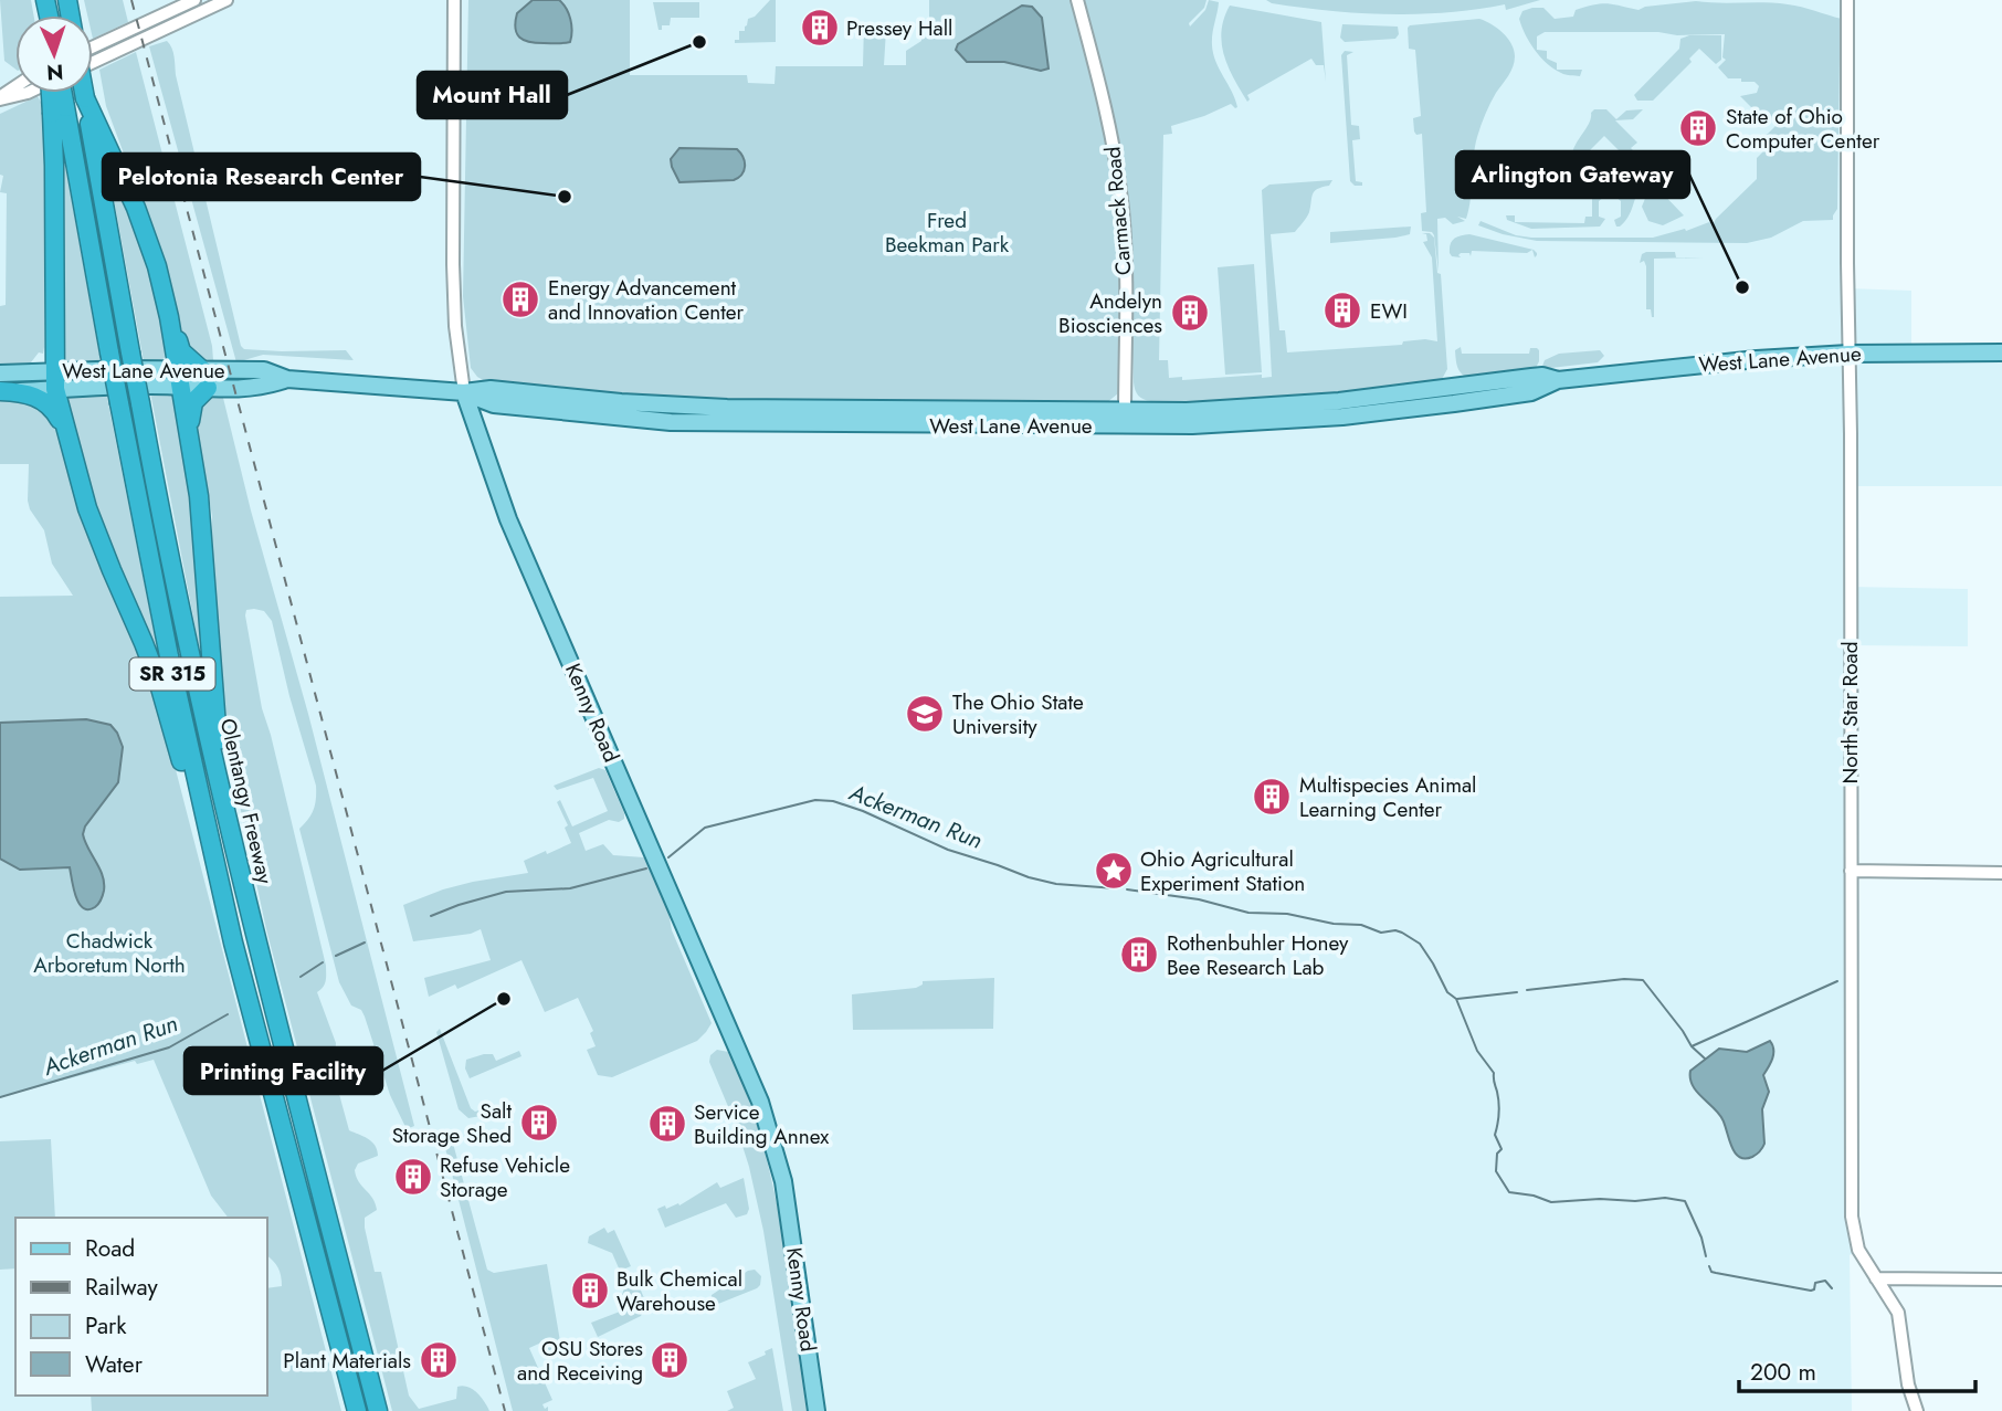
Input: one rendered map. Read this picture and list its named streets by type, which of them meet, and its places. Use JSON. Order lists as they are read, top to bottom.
{
  "streets": {
    "highway": ["SR 315", "Olentangy Freeway"],
    "main road": ["West Lane Avenue", "Kenny Road"],
    "street": ["Carmack Road", "North Star Road"]
  },
  "crossings": [
    ["Carmack Road", "West Lane Avenue"],
    ["West Lane Avenue", "Kenny Road"],
    ["West Lane Avenue", "North Star Road"]
  ],
  "water": ["Ackerman Run"],
  "parks": ["Fred Beekman Park", "Chadwick Arboretum North"],
  "places": {
    "building": [
      "Pressey Hall",
      "State of Ohio Computer Center",
      "Energy Advancement and Innovation Center",
      "EWI",
      "Andelyn Biosciences",
      "Multispecies Animal Learning Center",
      "Rothenbuhler Honey Bee Research Lab",
      "Salt Storage Shed",
      "Service Building Annex",
      "Refuse Vehicle Storage",
      "Bulk Chemical Warehouse",
      "Plant Materials",
      "OSU Stores and Receiving"
    ],
    "other": [
      "Mount Hall",
      "Pelotonia Research Center",
      "Arlington Gateway",
      "Printing Facility"
    ],
    "school or university": ["The Ohio State University"],
    "place": ["Ohio Agricultural Experiment Station"]
  },
  "legend": [
    "Road",
    "Railway",
    "Park",
    "Water"
  ],
  "scale_bar": "200 m",
  "north": "bottom"
}
